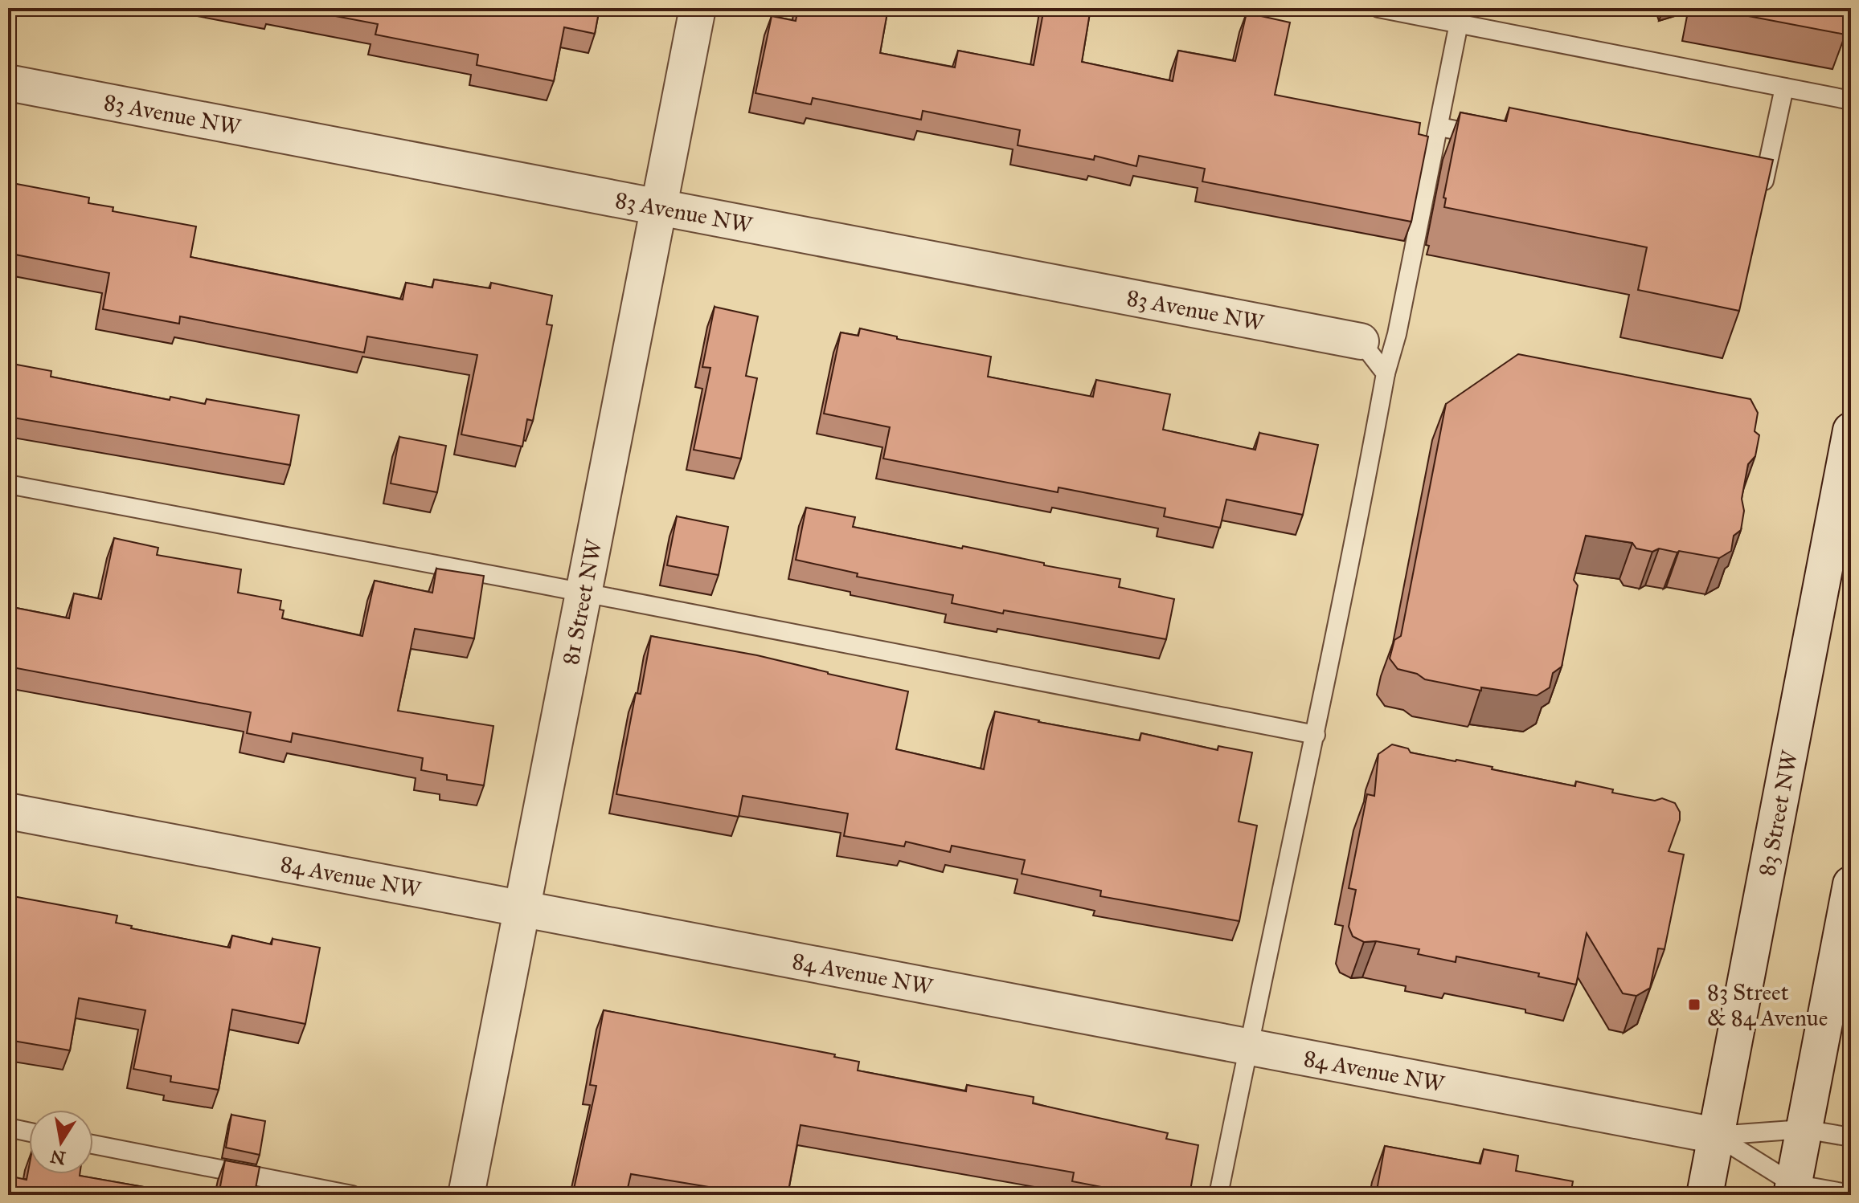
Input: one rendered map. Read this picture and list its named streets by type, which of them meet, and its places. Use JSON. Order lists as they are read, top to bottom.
{
  "streets": {
    "street": [
      "83 Avenue NW",
      "81 Street NW",
      "83 Street NW",
      "84 Avenue NW"
    ]
  },
  "crossings": [
    ["83 Avenue NW", "81 Street NW"],
    ["81 Street NW", "84 Avenue NW"],
    ["83 Street NW", "84 Avenue NW"]
  ],
  "places": {
    "transit": ["83 Street & 84 Avenue"]
  },
  "north": "bottom"
}
